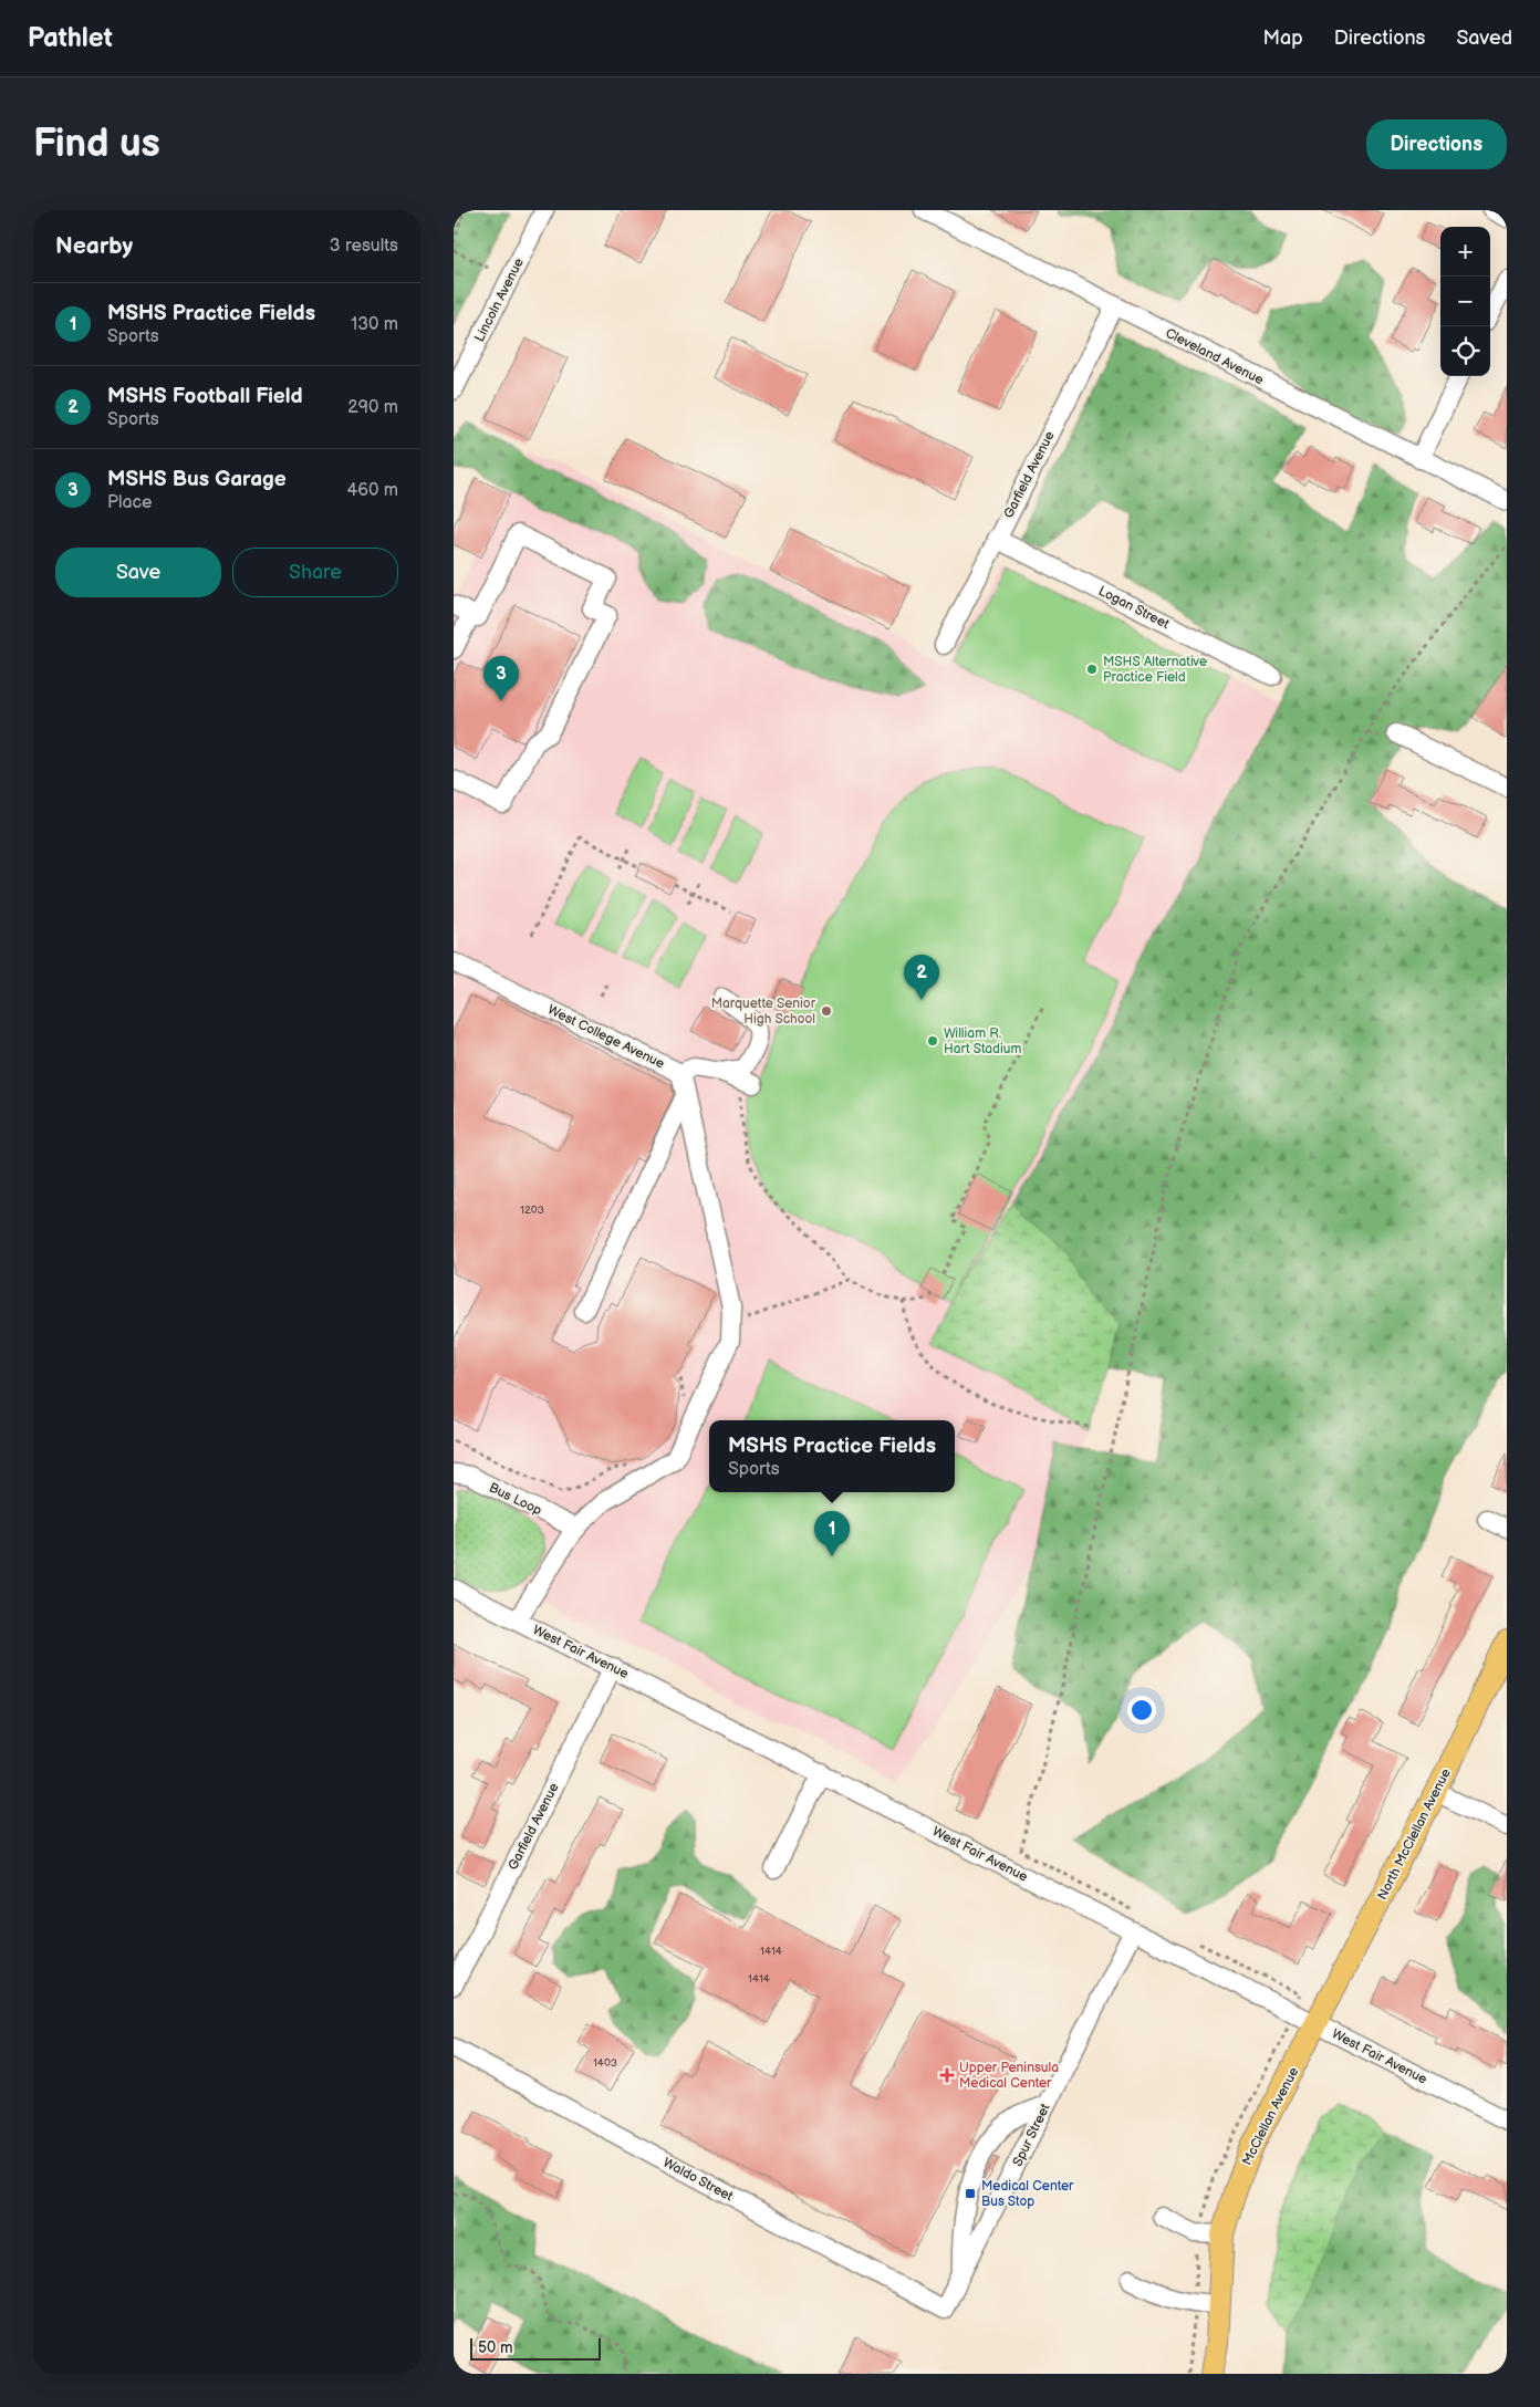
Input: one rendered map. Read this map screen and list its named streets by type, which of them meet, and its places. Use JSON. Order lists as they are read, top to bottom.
{
  "streets": {
    "main road": ["North McClellan Avenue", "McClellan Avenue"],
    "street": [
      "Lincoln Avenue",
      "Cleveland Avenue",
      "Garfield Avenue",
      "Logan Street",
      "West College Avenue",
      "Bus Loop",
      "West Fair Avenue",
      "Spur Street",
      "Waldo Street"
    ]
  },
  "crossings": [
    ["Cleveland Avenue", "Garfield Avenue"],
    ["Garfield Avenue", "Logan Street"],
    ["Garfield Avenue", "West Fair Avenue"],
    ["West College Avenue", "Bus Loop"],
    ["West College Avenue", "West Fair Avenue"],
    ["West Fair Avenue", "North McClellan Avenue"],
    ["West Fair Avenue", "McClellan Avenue"],
    ["West Fair Avenue", "Spur Street"],
    ["North McClellan Avenue", "McClellan Avenue"],
    ["Spur Street", "Waldo Street"]
  ],
  "places": {
    "other": ["MSHS Alternative Practice Field", "Marquette Senior High School", "William R. Hart Stadium"],
    "health": ["Upper Peninsula Medical Center"],
    "transit": ["Medical Center Bus Stop"]
  },
  "house_numbers": [
    "1203",
    "1414",
    "1414",
    "1403"
  ],
  "scale_bar": "50 m",
  "page": {
    "header": "Pathlet",
    "nav": ["Map", "Directions", "Saved"],
    "buttons": [
      "Directions",
      ["Save", "Share"]
    ],
    "title": "Find us",
    "heading": ["Nearby", "3 results"],
    "map_buttons": ["+", "−"],
    "list": [
      {
        "mark": "1",
        "name": "MSHS Practice Fields",
        "note": "Sports",
        "value": "130 m"
      },
      {
        "mark": "2",
        "name": "MSHS Football Field",
        "note": "Sports",
        "value": "290 m"
      },
      {
        "mark": "3",
        "name": "MSHS Bus Garage",
        "note": "Place",
        "value": "460 m"
      }
    ],
    "pins": ["3", "2", "1"],
    "popup": ["MSHS Practice Fields", "Sports"],
    "scale": "50 m"
  }
}
